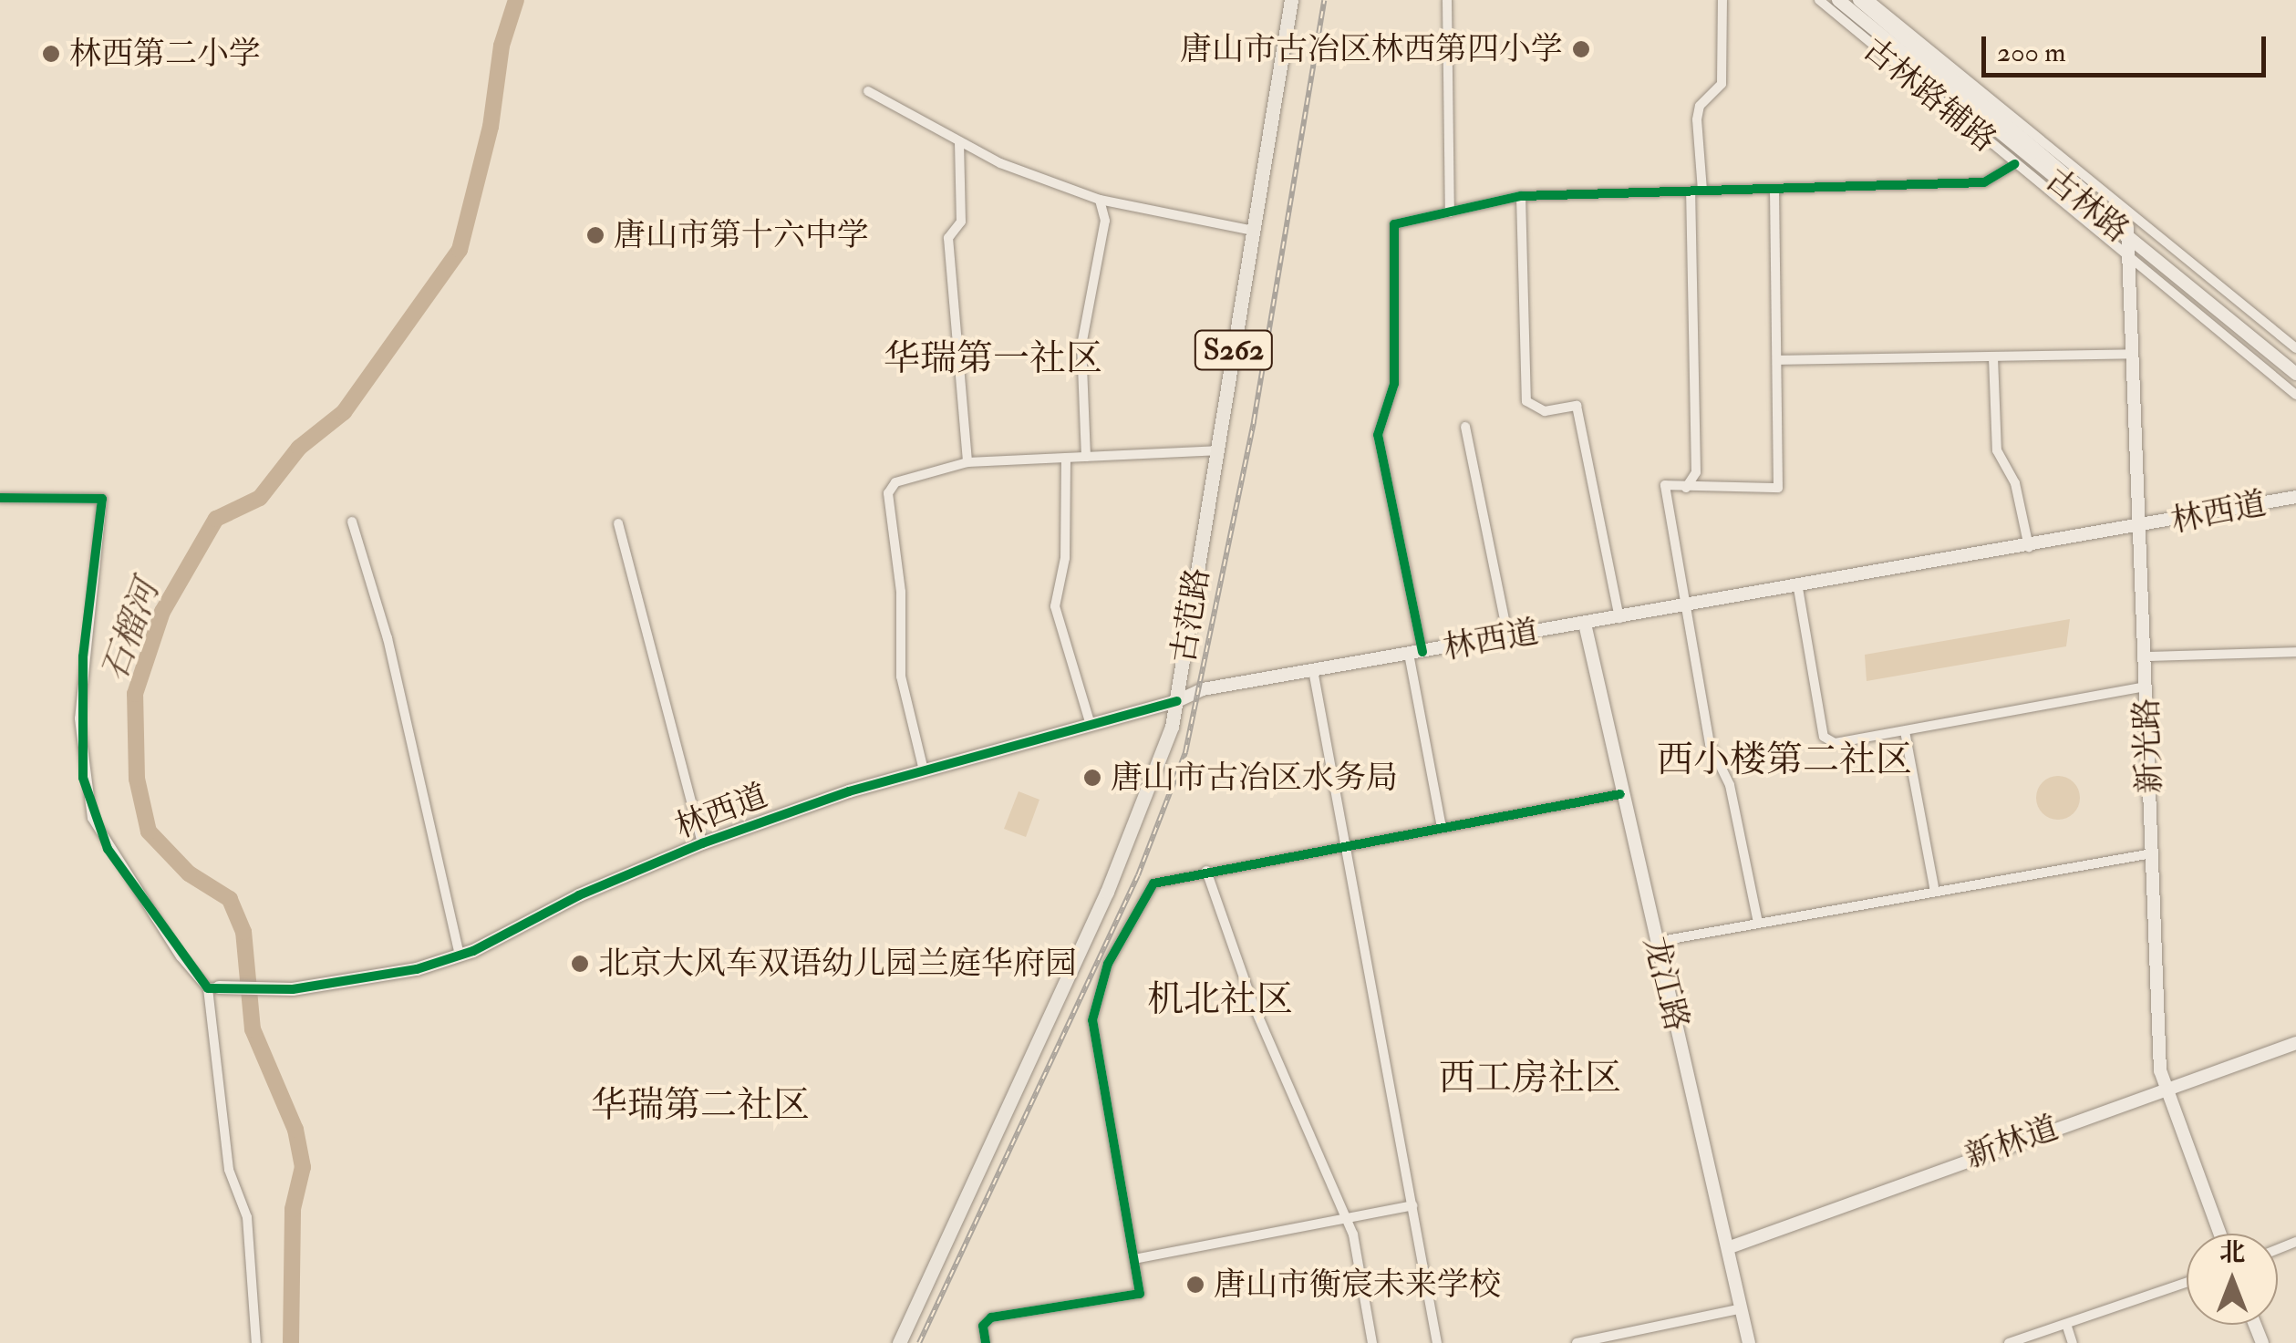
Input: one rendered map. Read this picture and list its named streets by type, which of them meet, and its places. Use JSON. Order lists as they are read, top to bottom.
{
  "streets": {
    "main road": [
      "古林路",
      "S262",
      "林西道",
      "古范路",
      "新光路",
      "龙江路",
      "新林道"
    ],
    "street": ["古林路辅路"]
  },
  "crossings": [
    ["古林路辅路", "新光路"],
    ["古林路", "新光路"],
    ["林西道", "古范路"],
    ["林西道", "新光路"],
    ["林西道", "龙江路"],
    ["新光路", "新林道"],
    ["龙江路", "新林道"]
  ],
  "districts": [
    "华瑞第一社区",
    "西小楼第二社区",
    "机北社区",
    "西工房社区",
    "华瑞第二社区"
  ],
  "water": ["石榴河"],
  "places": [
    "唐山市古冶区林西第四小学",
    "林西第二小学",
    "唐山市第十六中学",
    "唐山市古冶区水务局",
    "北京大风车双语幼儿园兰庭华府园",
    "唐山市衡宸未来学校"
  ],
  "scale_bar": "200 m",
  "north": "top"
}
